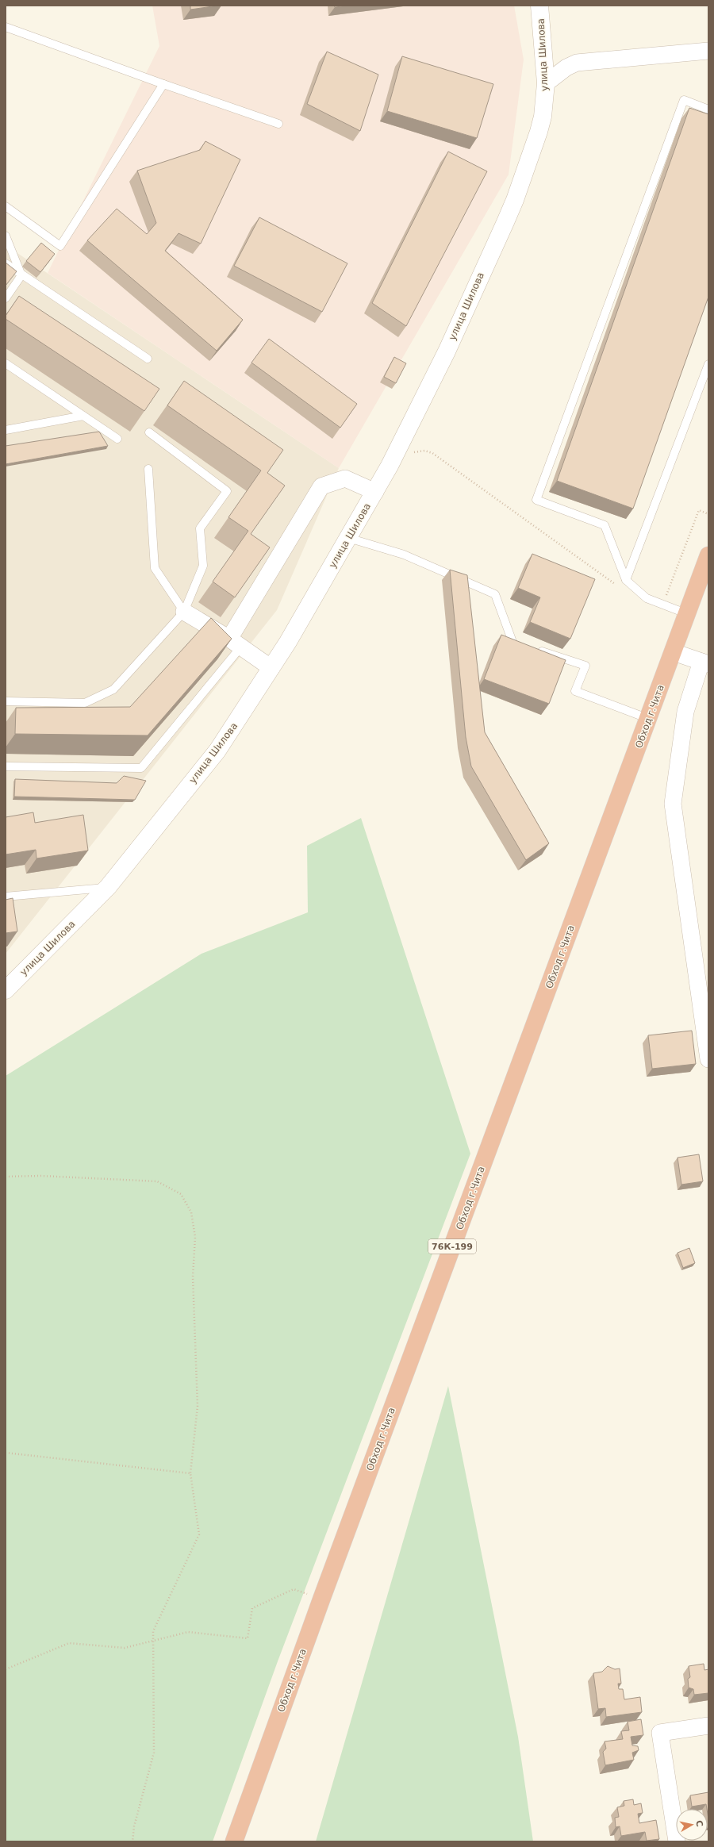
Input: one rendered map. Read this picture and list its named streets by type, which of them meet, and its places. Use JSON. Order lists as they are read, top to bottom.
{
  "streets": {
    "highway": ["Обход г.Чита", "76К-199"],
    "main road": ["улица Шилова"]
  },
  "north": "right"
}
